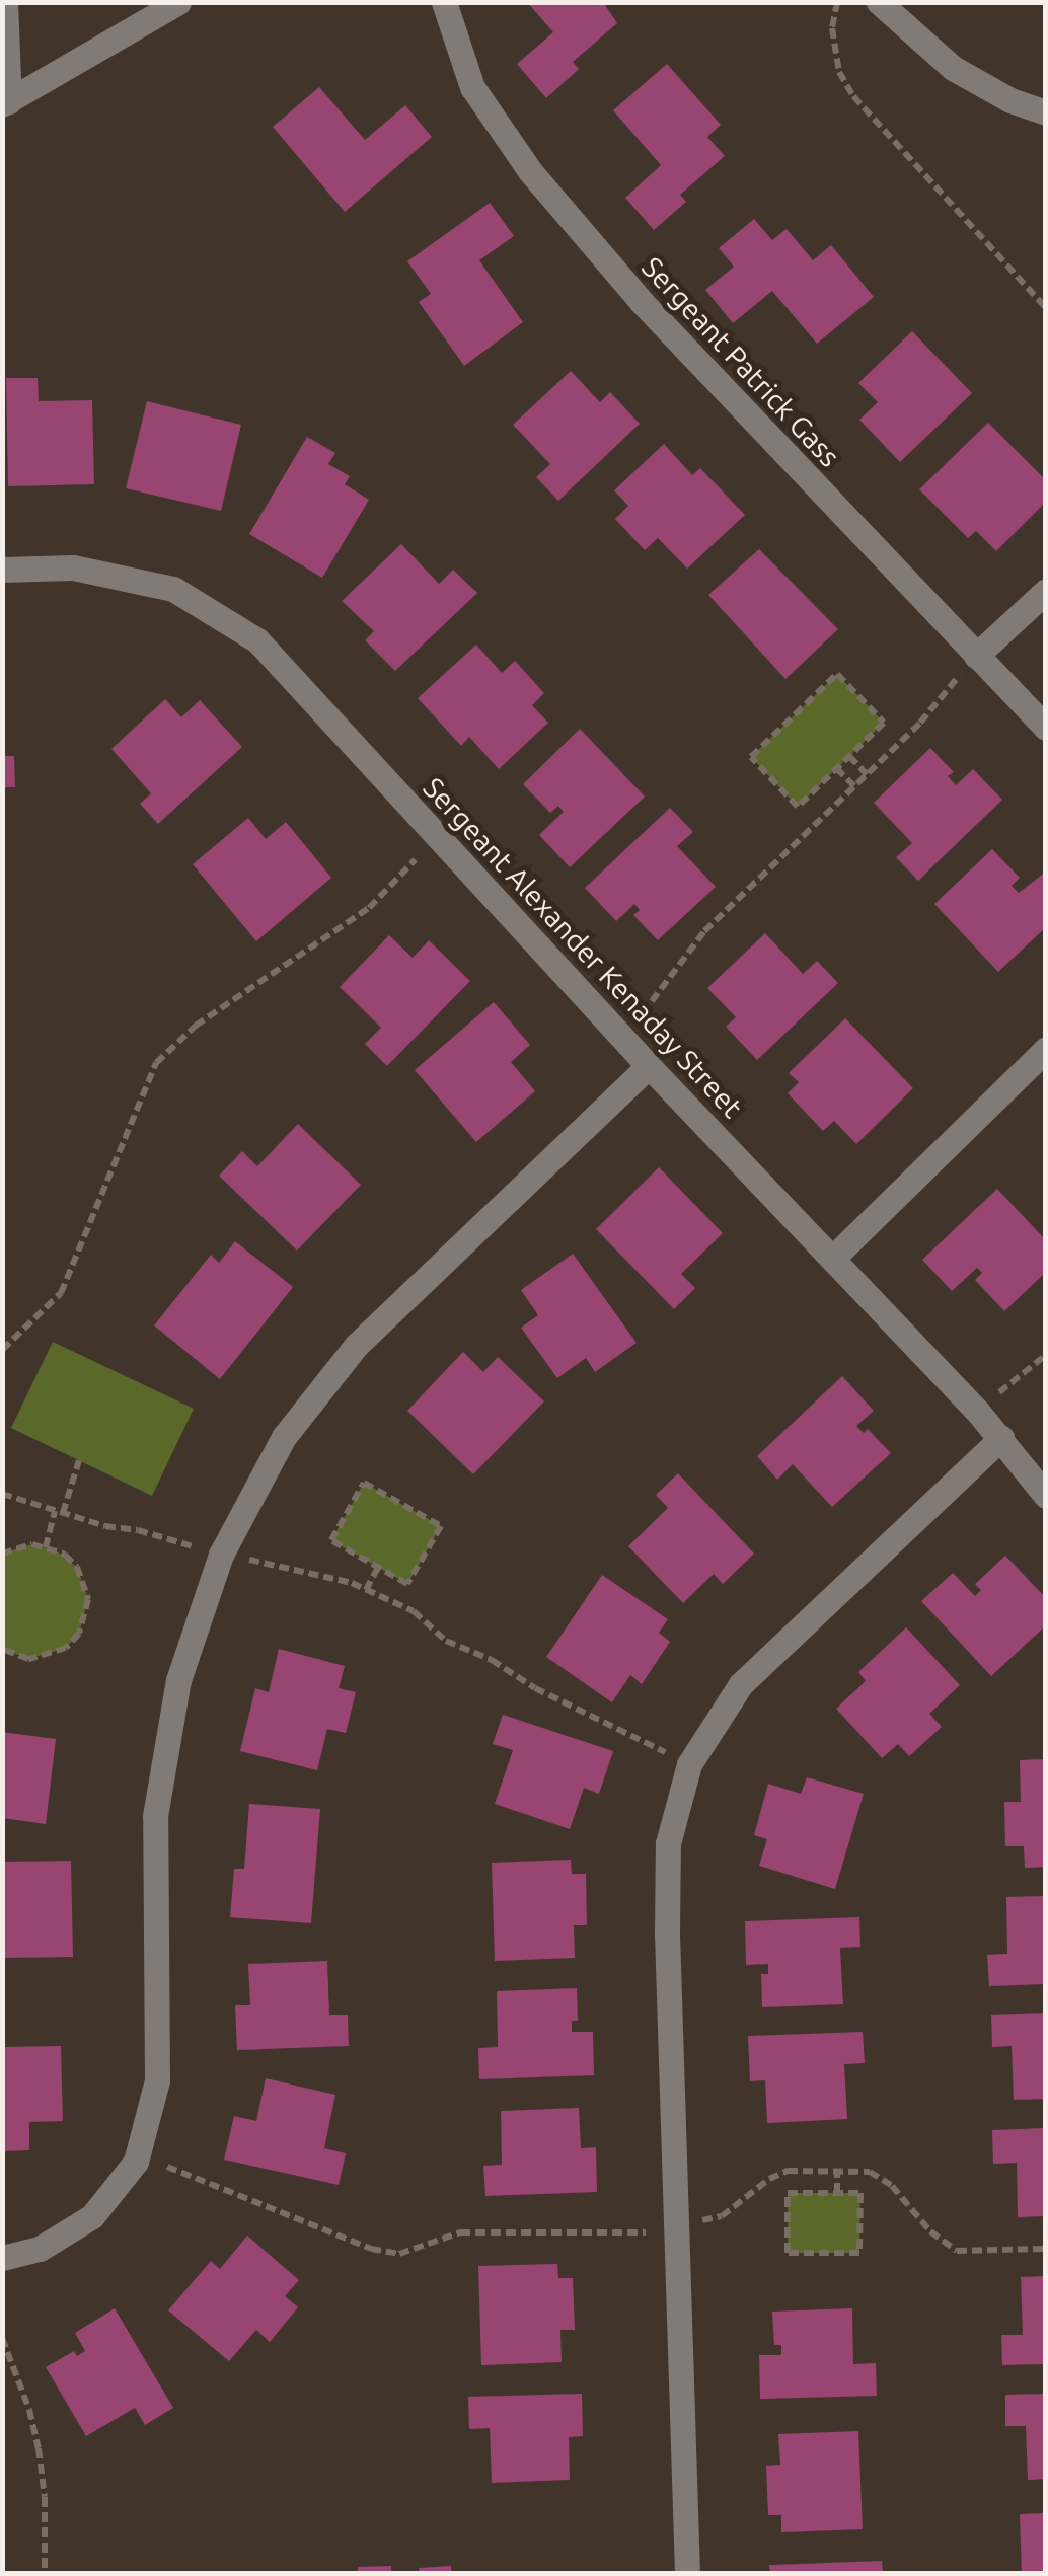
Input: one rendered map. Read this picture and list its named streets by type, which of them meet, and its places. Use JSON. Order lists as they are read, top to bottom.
{
  "streets": {
    "street": ["Sergeant Patrick Gass", "Sergeant Alexander Kenaday Street"]
  }
}
